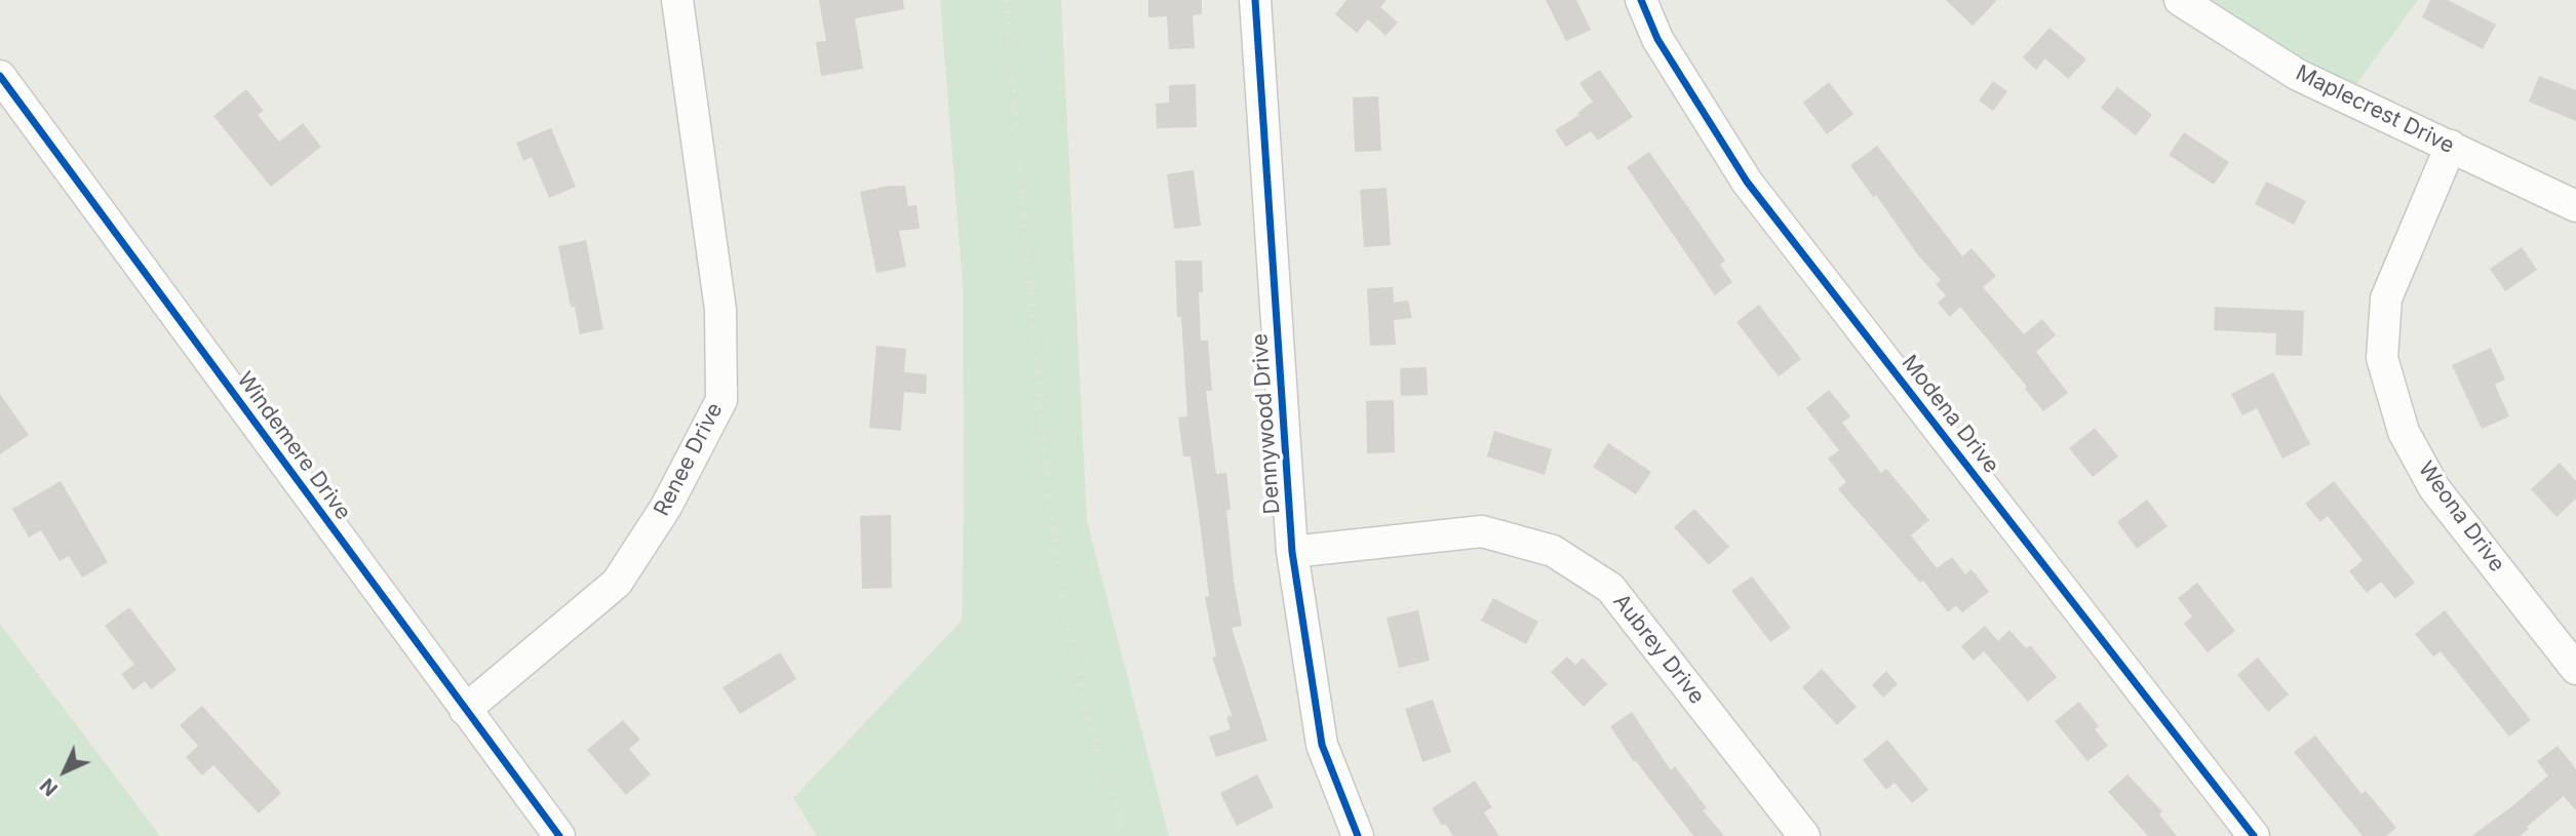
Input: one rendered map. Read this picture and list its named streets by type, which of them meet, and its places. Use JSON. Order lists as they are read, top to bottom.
{
  "streets": {
    "street": [
      "Maplecrest Drive",
      "Modena Drive",
      "Dennywood Drive",
      "Windemere Drive",
      "Renee Drive",
      "Weona Drive",
      "Aubrey Drive"
    ]
  },
  "crossings": [
    ["Maplecrest Drive", "Weona Drive"],
    ["Dennywood Drive", "Aubrey Drive"],
    ["Windemere Drive", "Renee Drive"]
  ],
  "north": "bottom left"
}
